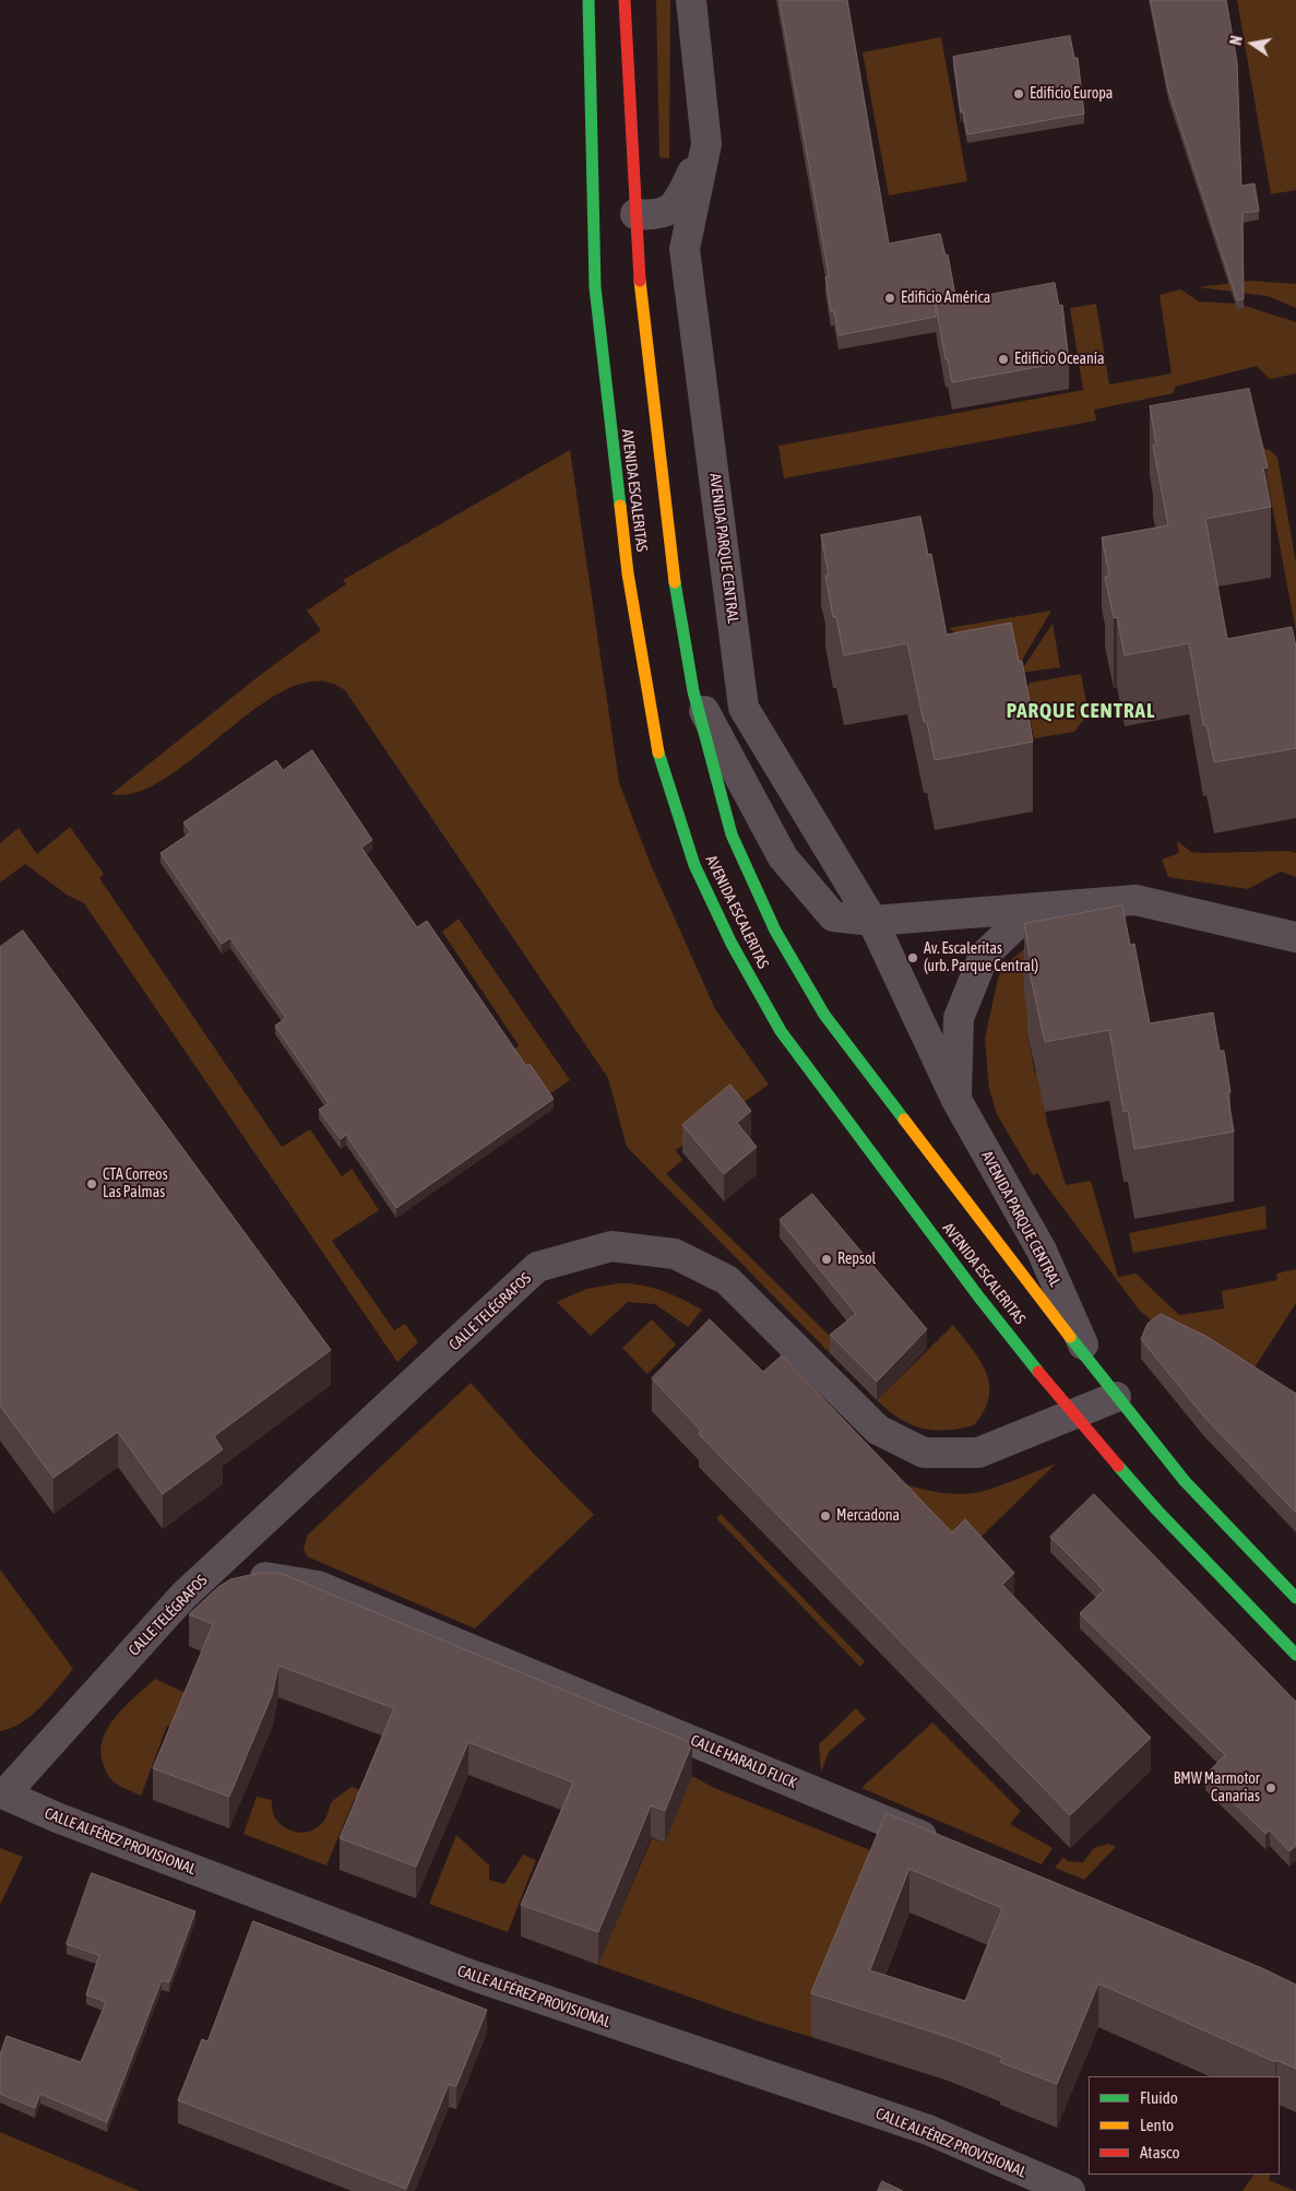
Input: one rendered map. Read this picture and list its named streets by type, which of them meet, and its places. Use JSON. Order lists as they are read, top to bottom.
{
  "streets": {
    "street": [
      "AVENIDA ESCALERITAS",
      "AVENIDA PARQUE CENTRAL",
      "CALLE TELÉGRAFOS",
      "CALLE HARALD FLICK",
      "CALLE ALFÉREZ PROVISIONAL"
    ]
  },
  "crossings": [
    ["AVENIDA ESCALERITAS", "AVENIDA PARQUE CENTRAL"],
    ["AVENIDA ESCALERITAS", "CALLE TELÉGRAFOS"],
    ["CALLE TELÉGRAFOS", "CALLE HARALD FLICK"],
    ["CALLE TELÉGRAFOS", "CALLE ALFÉREZ PROVISIONAL"]
  ],
  "districts": ["PARQUE CENTRAL"],
  "places": [
    "Edificio Europa",
    "Edificio América",
    "Edificio Oceanía",
    "Av. Escaleritas (urb. Parque Central)",
    "CTA Correos Las Palmas",
    "Repsol",
    "Mercadona",
    "BMW Marmotor Canarias"
  ],
  "legend": ["Fluido", "Lento", "Atasco"],
  "north": "left"
}
